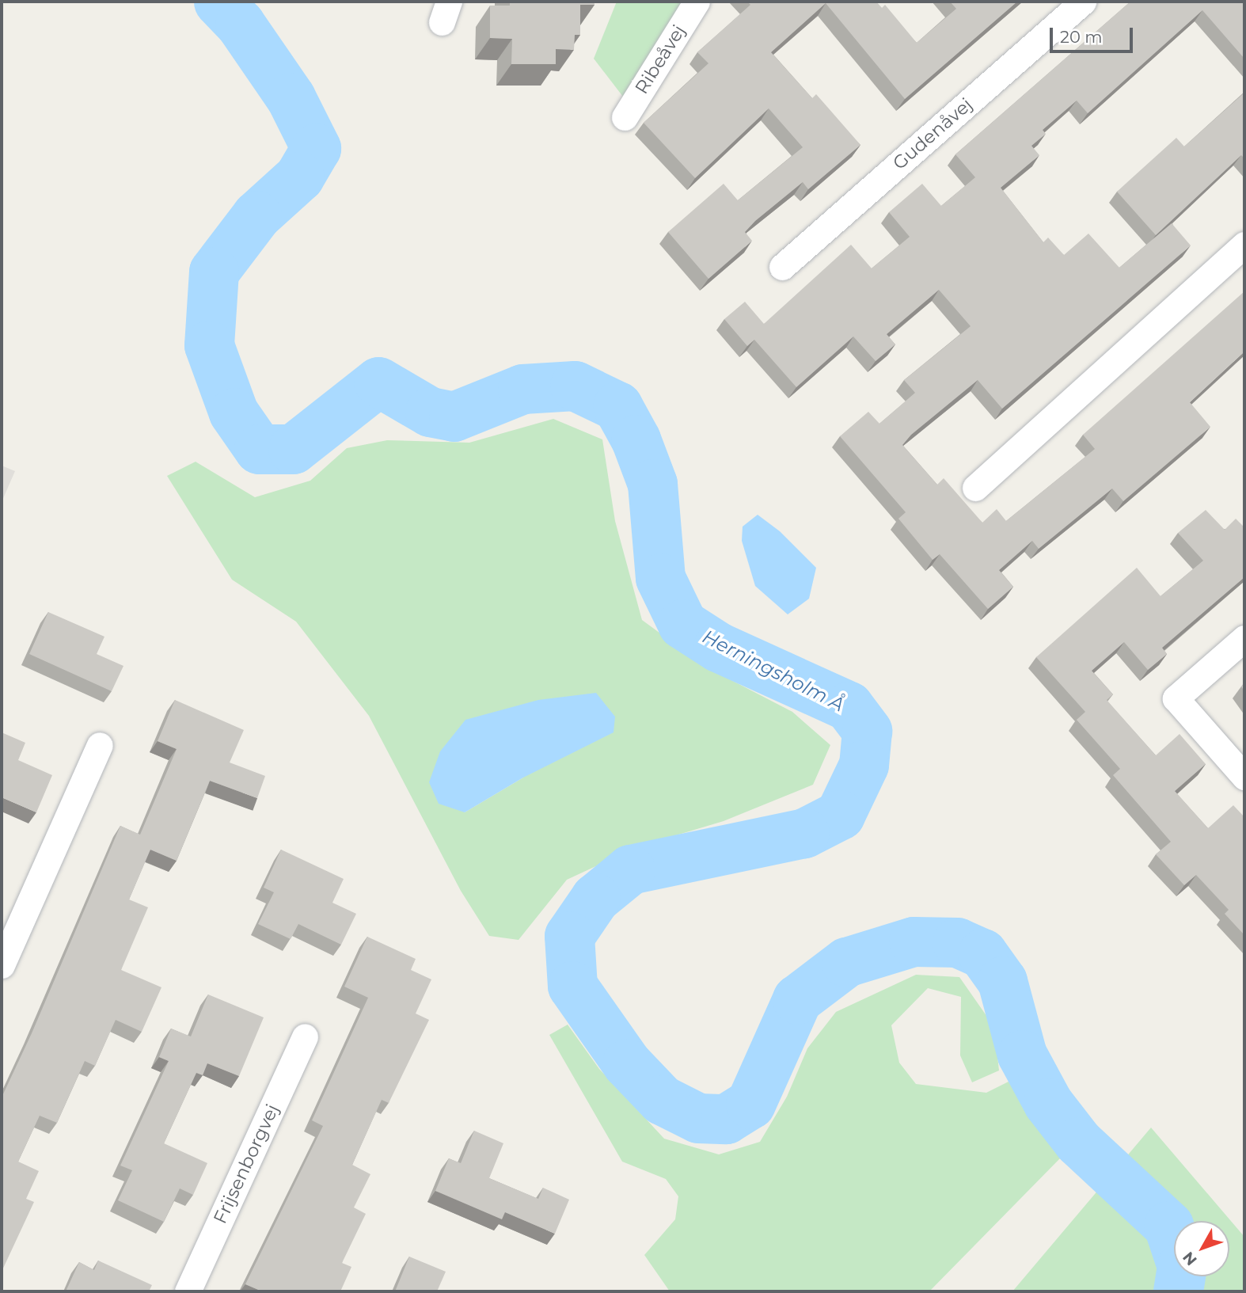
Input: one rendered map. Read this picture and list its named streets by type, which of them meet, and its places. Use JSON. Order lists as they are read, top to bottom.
{
  "streets": {
    "street": ["Ribeåvej", "Gudenåvej", "Frijsenborgvej"]
  },
  "water": ["Herningsholm Å"],
  "scale_bar": "20 m",
  "north": "bottom left"
}
